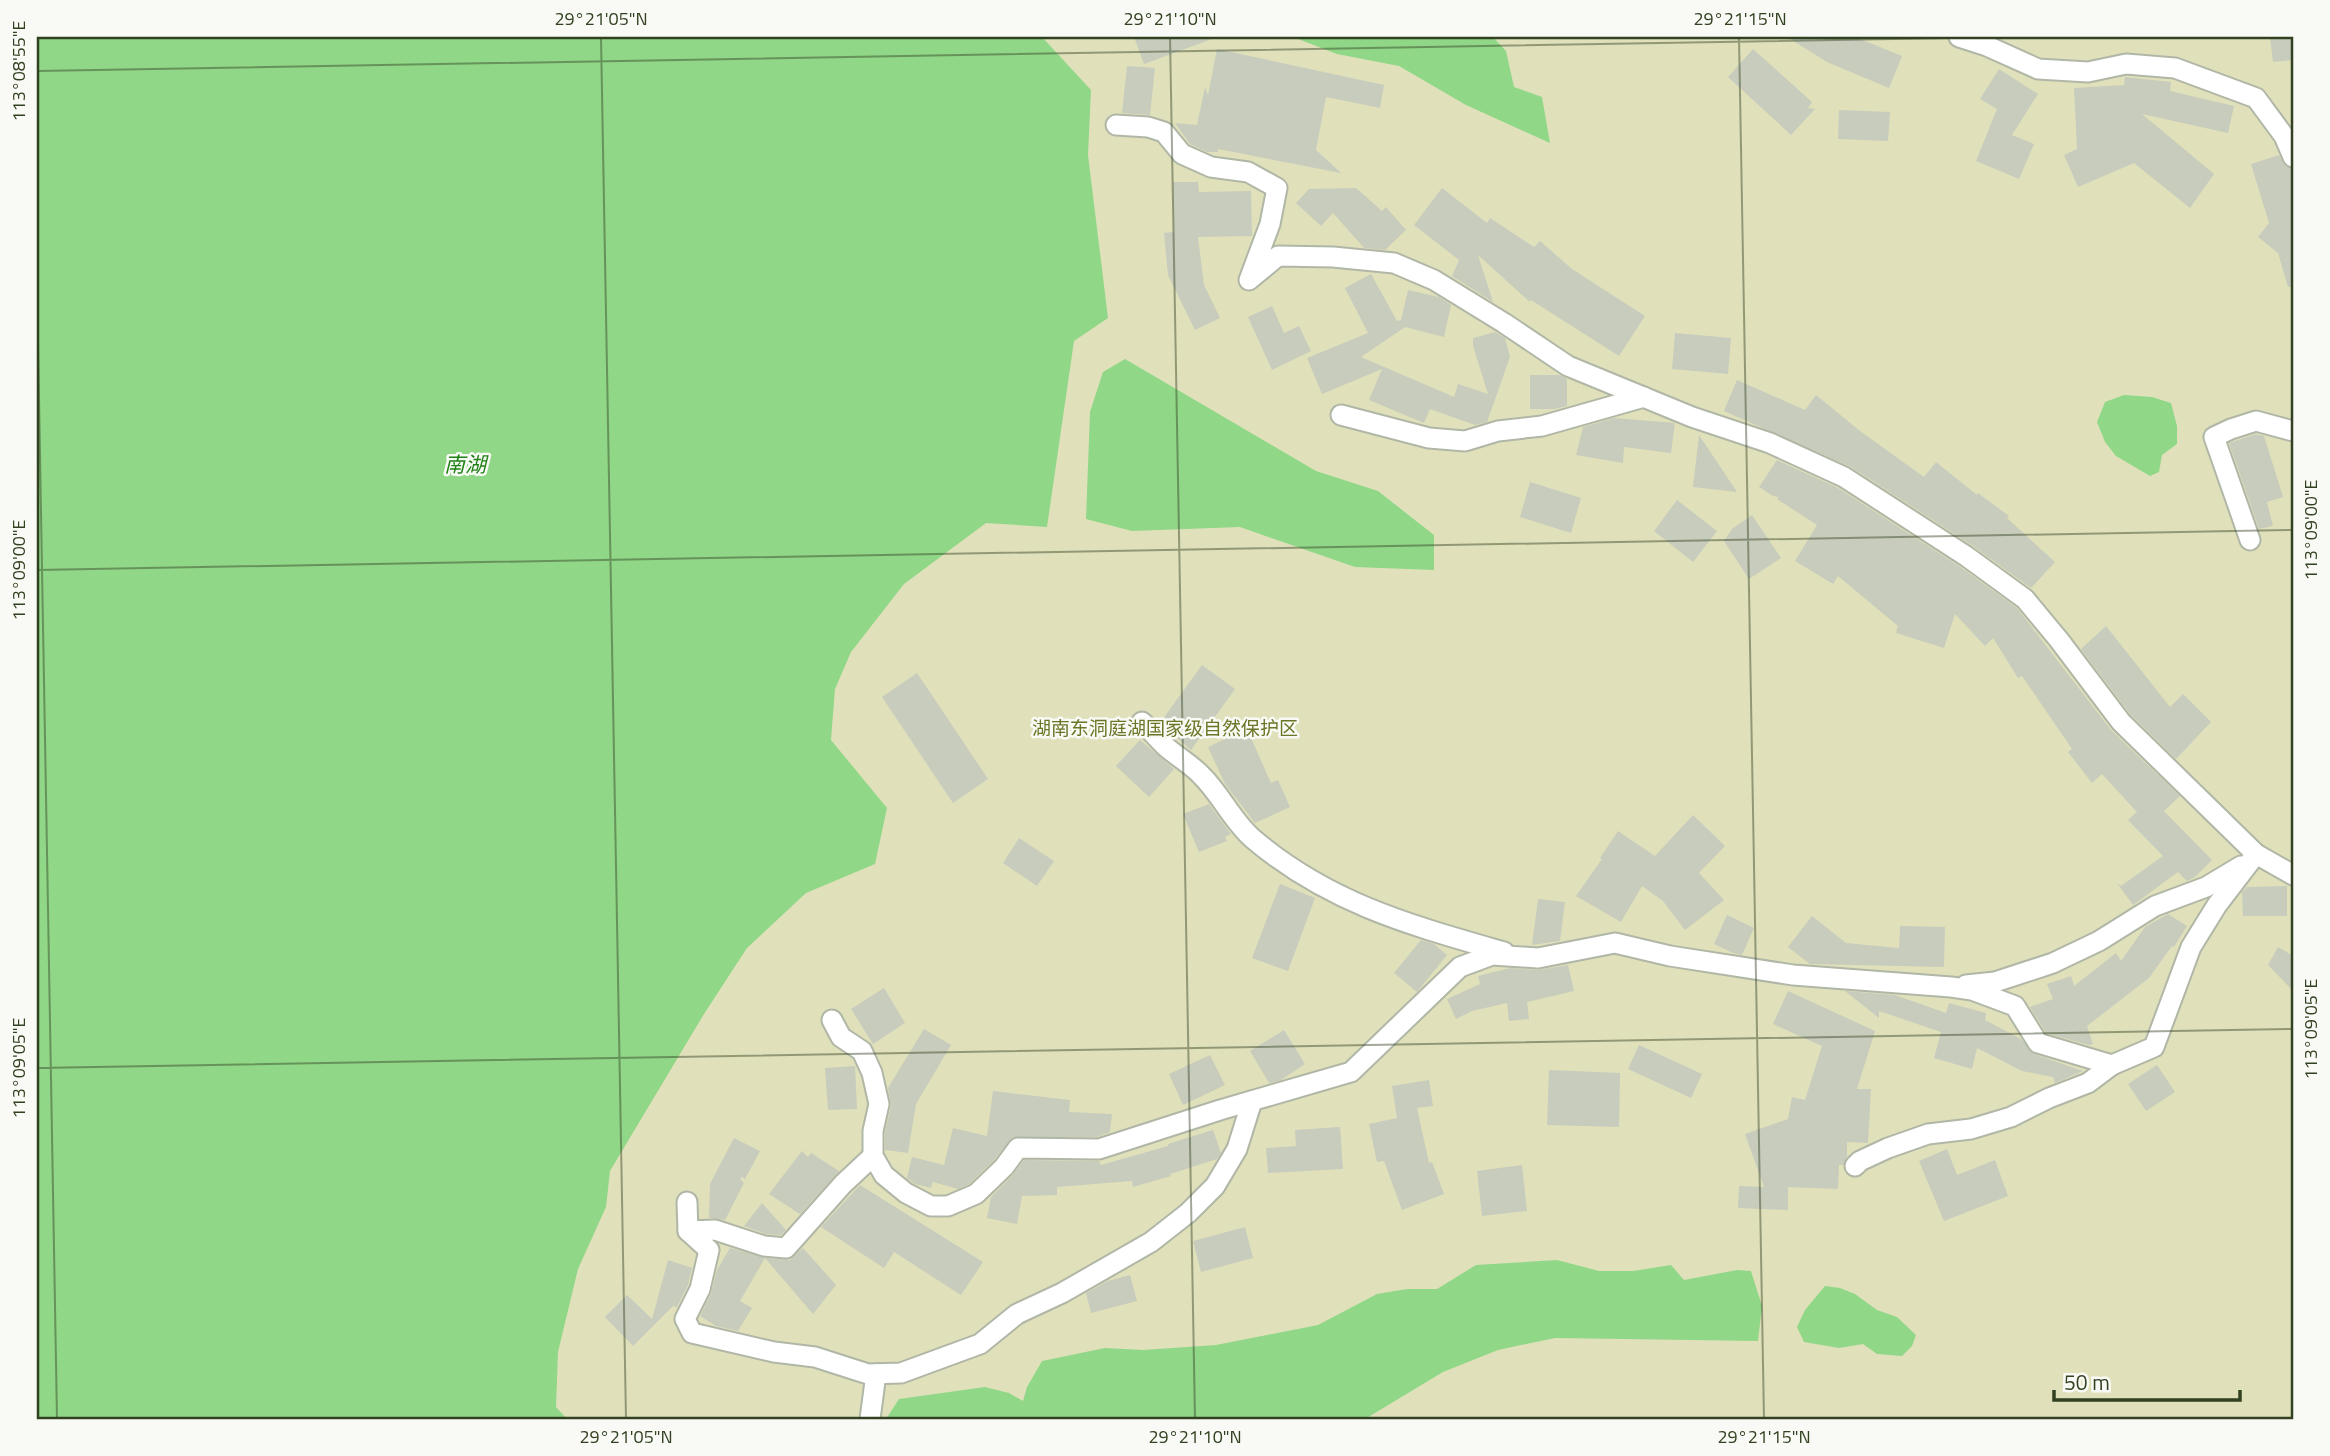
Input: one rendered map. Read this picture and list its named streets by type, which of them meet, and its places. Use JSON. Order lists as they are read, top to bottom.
{
  "water": ["南湖"],
  "parks": ["湖南东洞庭湖国家级自然保护区"],
  "scale_bar": "50 m",
  "coordinates": [
    "29°21'05\"N",
    "29°21'10\"N",
    "29°21'15\"N",
    "113°08'55\"E",
    "113°09'00\"E",
    "113°09'05\"E"
  ]
}
